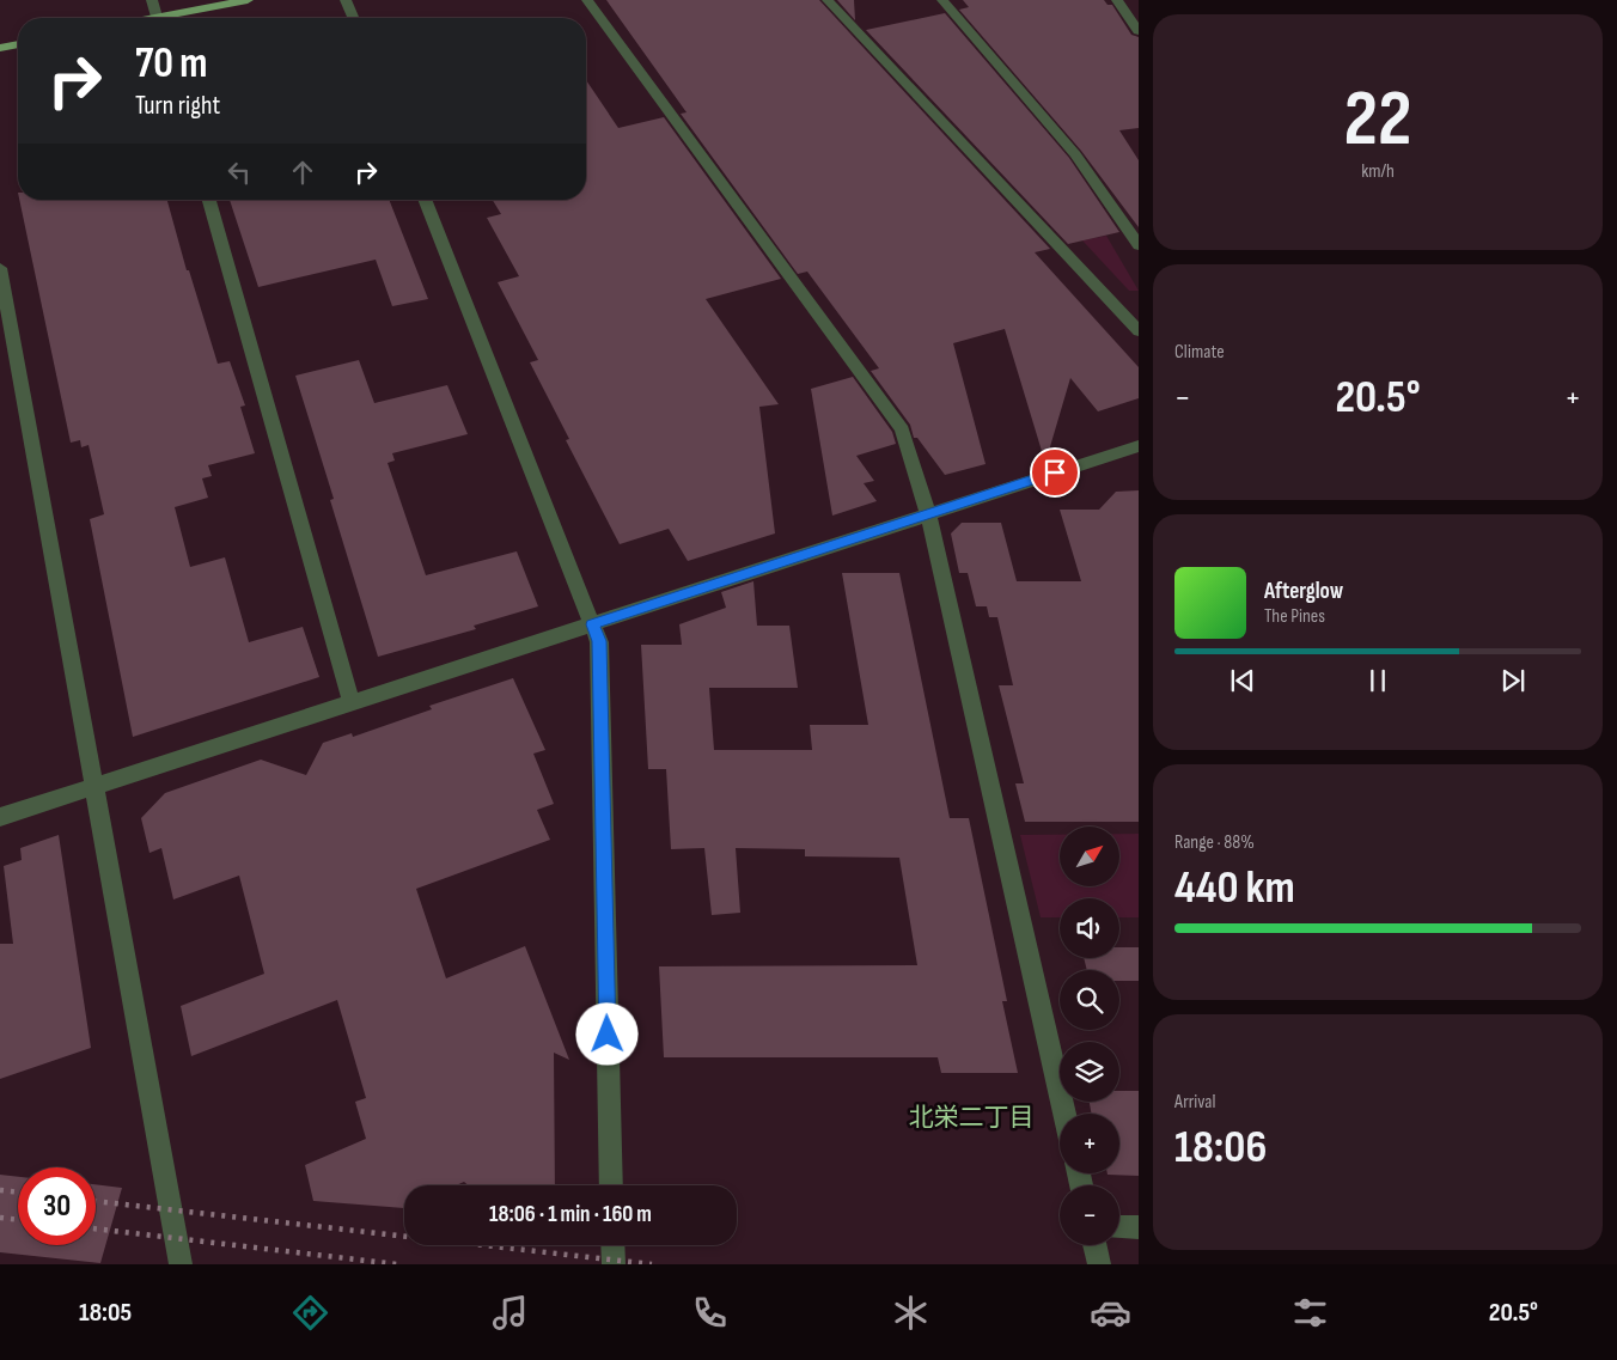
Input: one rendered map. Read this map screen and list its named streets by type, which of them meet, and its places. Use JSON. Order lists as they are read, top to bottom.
{
  "districts": ["北栄二丁目"],
  "north": "top right",
  "page": {
    "tile": [
      ["22", "km/h"],
      "Climate",
      ["Range · 88%", "440 km"],
      ["Arrival", "18:06"]
    ],
    "turn": ["70 m", "Turn right"],
    "heat": ["−", "20.5°", "+"],
    "song": ["Afterglow", "The Pines"],
    "map_buttons": ["+", "−"],
    "limit": "30",
    "trip": "18:06 · 1 min · 160 m",
    "tabs": ["18:05", "20.5°"]
  }
}
